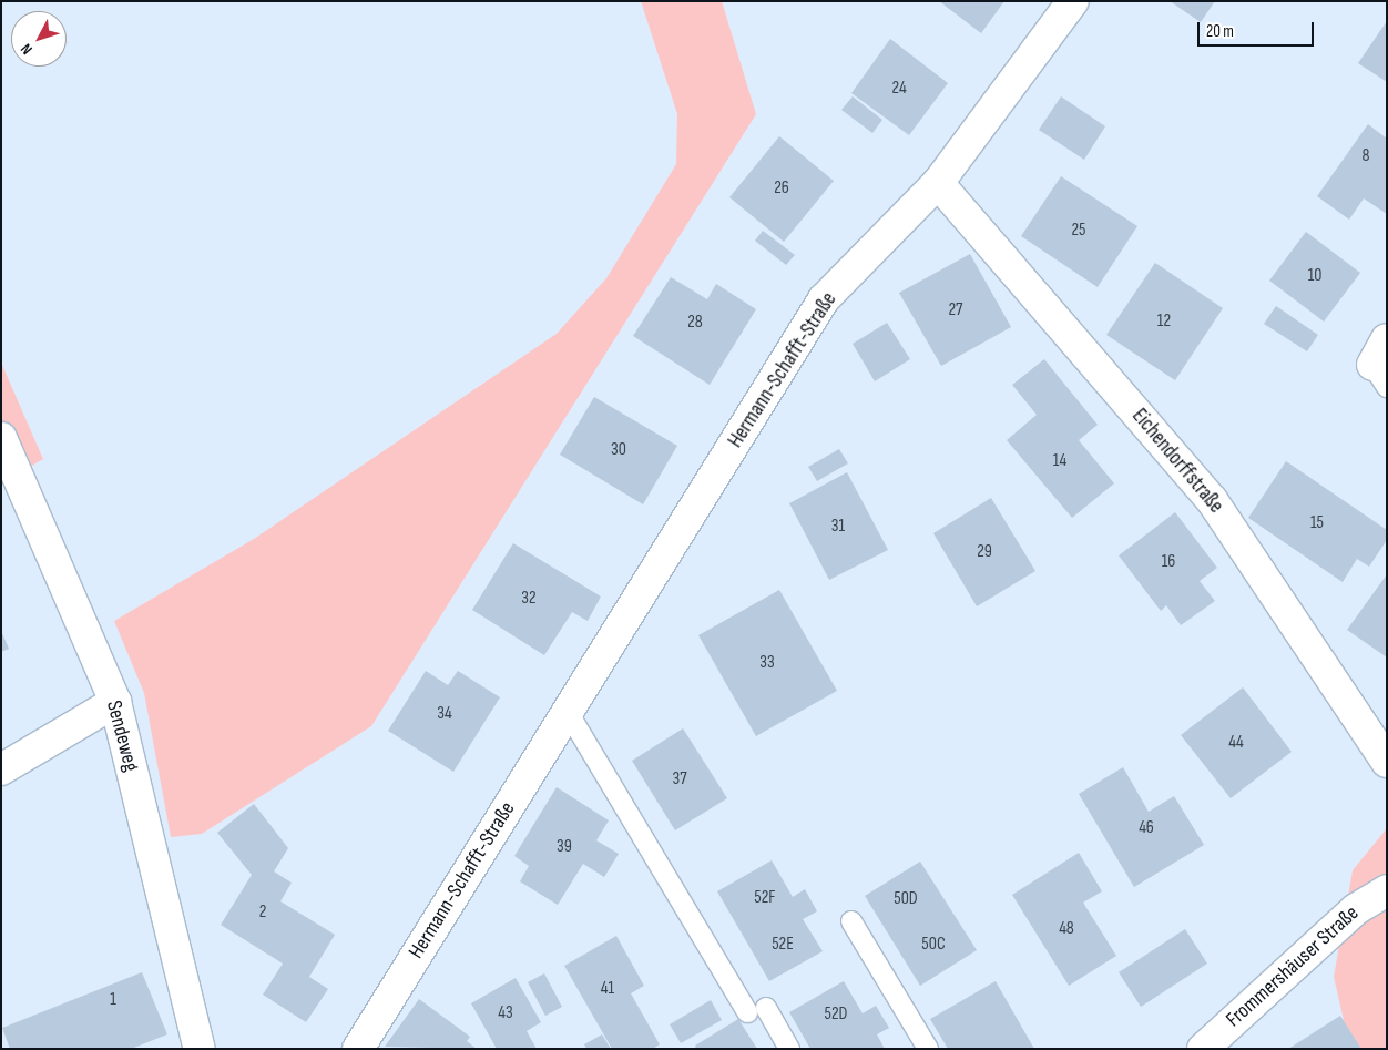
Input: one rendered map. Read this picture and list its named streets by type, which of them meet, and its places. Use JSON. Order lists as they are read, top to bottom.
{
  "streets": {
    "street": [
      "Hermann-Schafft-Straße",
      "Eichendorffstraße",
      "Sendeweg",
      "Frommershäuser Straße"
    ]
  },
  "crossings": [
    ["Hermann-Schafft-Straße", "Eichendorffstraße"]
  ],
  "house_numbers": [
    "24",
    "8",
    "26",
    "25",
    "10",
    "27",
    "12",
    "28",
    "30",
    "14",
    "15",
    "31",
    "29",
    "16",
    "32",
    "33",
    "34",
    "44",
    "37",
    "46",
    "39",
    "52F",
    "50D",
    "2",
    "48",
    "52E",
    "50C",
    "41",
    "1",
    "43",
    "52D"
  ],
  "scale_bar": "20 m",
  "north": "bottom left"
}
